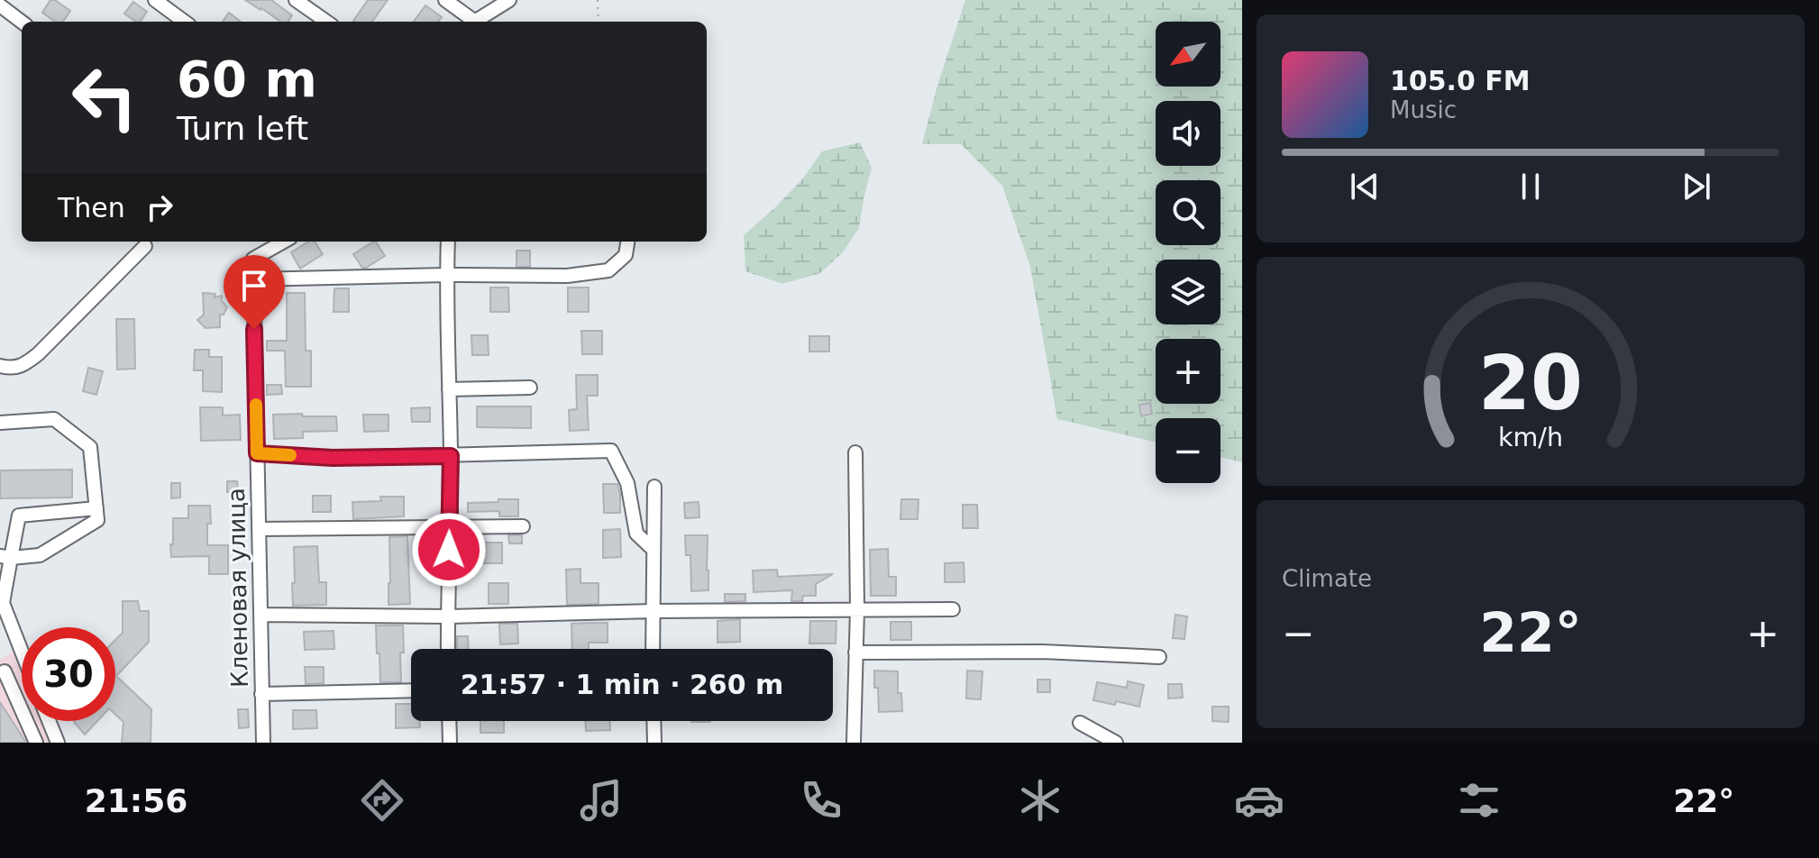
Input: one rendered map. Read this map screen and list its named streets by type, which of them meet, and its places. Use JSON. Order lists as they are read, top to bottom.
{
  "streets": {
    "street": ["Кленовая улица"]
  },
  "north": "bottom left",
  "page": {
    "map_buttons": ["+", "−"],
    "turn": ["60 m", "Turn left"],
    "song": ["105.0 FM", "Music"],
    "then": "Then",
    "tile": "Climate",
    "heat": ["−", "22°", "+"],
    "limit": "30",
    "trip": "21:57 · 1 min · 260 m",
    "tabs": ["21:56", "22°"],
    "gauge": ["20", "km/h"]
  }
}
